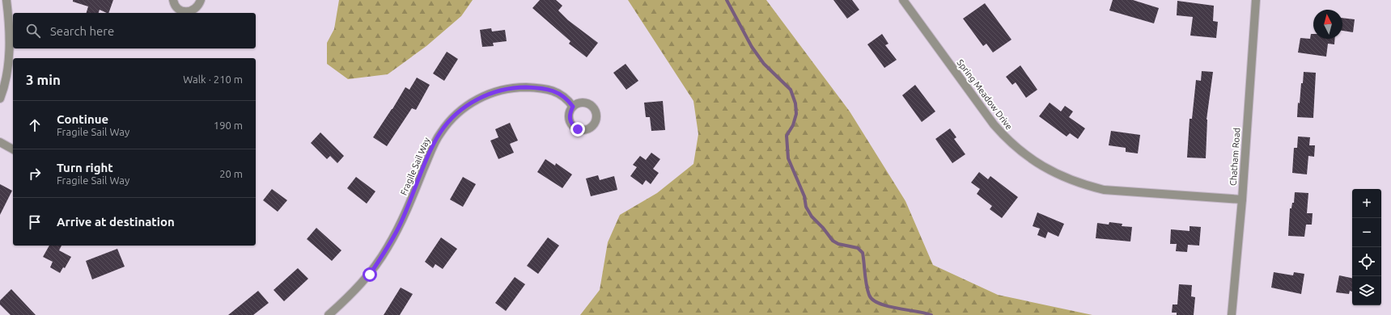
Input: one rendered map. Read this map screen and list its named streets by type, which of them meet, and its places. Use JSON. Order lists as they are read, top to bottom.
{
  "streets": {
    "street": ["Spring Meadow Drive", "Chatham Road", "Fragile Sail Way"]
  },
  "crossings": [
    ["Spring Meadow Drive", "Chatham Road"]
  ],
  "north": "top",
  "page": {
    "search": "Search here",
    "heading": ["3 min", "Walk · 210 m"],
    "list": [
      ["Continue", "Fragile Sail Way", "190 m"],
      ["Turn right", "Fragile Sail Way", "20 m"],
      "Arrive at destination"
    ],
    "map_buttons": ["+", "−"]
  }
}
